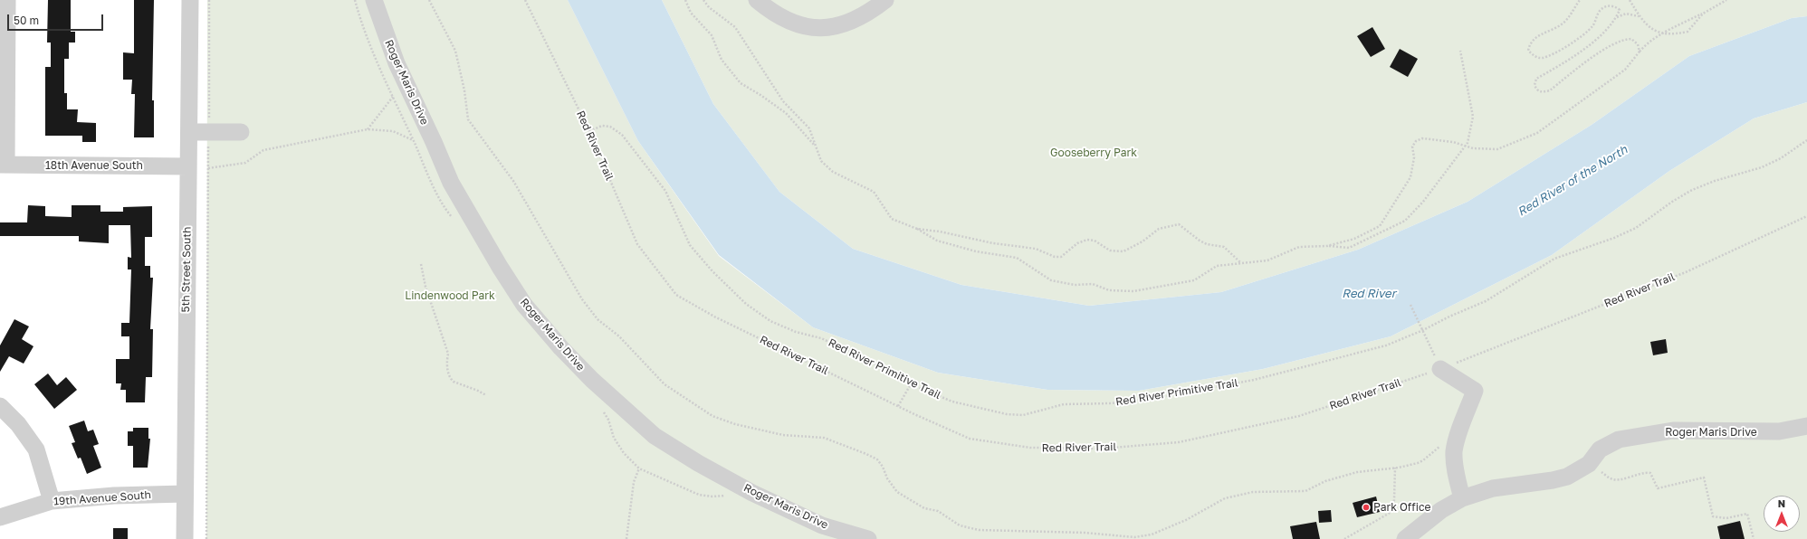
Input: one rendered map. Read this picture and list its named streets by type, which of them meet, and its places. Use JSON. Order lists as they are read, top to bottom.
{
  "streets": {
    "street": [
      "Roger Maris Drive",
      "18th Avenue South",
      "5th Street South",
      "19th Avenue South"
    ],
    "path": ["Red River Trail", "Red River Primitive Trail"]
  },
  "crossings": [
    ["Red River Trail", "Red River Primitive Trail"],
    ["18th Avenue South", "5th Street South"],
    ["5th Street South", "19th Avenue South"]
  ],
  "water": ["Red River of the North", "Red River"],
  "parks": ["Gooseberry Park", "Lindenwood Park"],
  "places": ["Park Office"],
  "scale_bar": "50 m",
  "north": "top"
}
